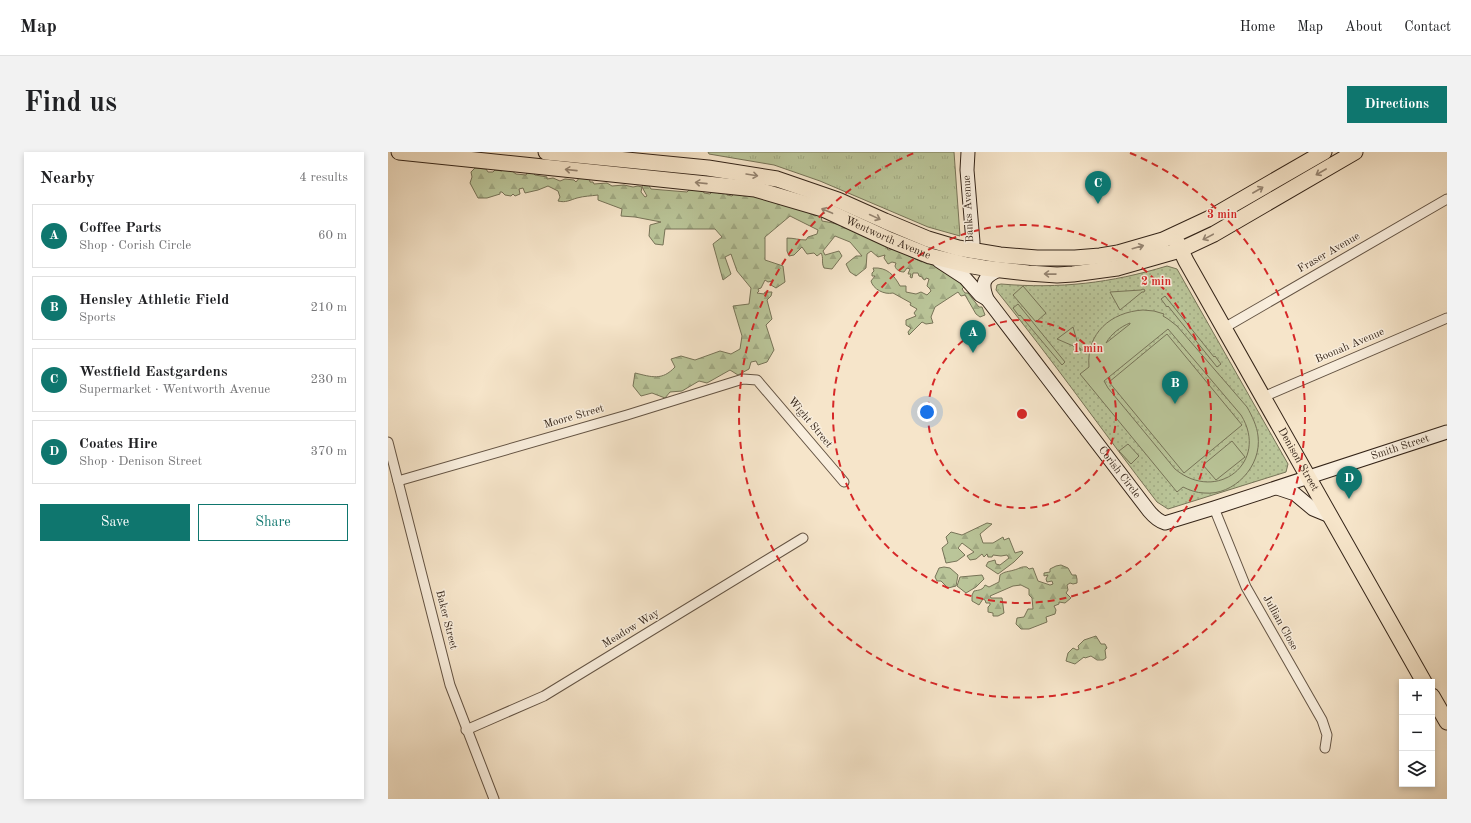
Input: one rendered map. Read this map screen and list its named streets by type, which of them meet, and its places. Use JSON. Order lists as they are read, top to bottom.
{
  "streets": {
    "main road": ["Wentworth Avenue", "Denison Street"],
    "street": [
      "Banks Avenue",
      "Fraser Avenue",
      "Boonah Avenue",
      "Moore Street",
      "Wight Street",
      "Smith Street",
      "Corish Circle",
      "Baker Street",
      "Jullian Close",
      "Meadow Way"
    ]
  },
  "crossings": [
    ["Banks Avenue", "Wentworth Avenue"],
    ["Wentworth Avenue", "Denison Street"],
    ["Wentworth Avenue", "Corish Circle"],
    ["Fraser Avenue", "Denison Street"],
    ["Boonah Avenue", "Denison Street"],
    ["Moore Street", "Wight Street"],
    ["Moore Street", "Baker Street"],
    ["Smith Street", "Denison Street"],
    ["Smith Street", "Corish Circle"],
    ["Denison Street", "Corish Circle"],
    ["Corish Circle", "Jullian Close"],
    ["Baker Street", "Meadow Way"]
  ],
  "page": {
    "header": "Map",
    "nav": [
      "Home",
      "Map",
      "About",
      "Contact"
    ],
    "buttons": [
      "Directions",
      ["Save", "Share"]
    ],
    "title": "Find us",
    "heading": ["Nearby", "4 results"],
    "pins": [
      "C",
      "A",
      "B",
      "D"
    ],
    "list": [
      {
        "mark": "A",
        "name": "Coffee Parts",
        "note": "Shop · Corish Circle",
        "value": "60 m"
      },
      {
        "mark": "B",
        "name": "Hensley Athletic Field",
        "note": "Sports",
        "value": "210 m"
      },
      {
        "mark": "C",
        "name": "Westfield Eastgardens",
        "note": "Supermarket · Wentworth Avenue",
        "value": "230 m"
      },
      {
        "mark": "D",
        "name": "Coates Hire",
        "note": "Shop · Denison Street",
        "value": "370 m"
      }
    ],
    "map_buttons": ["+", "−"]
  },
  "rings": ["3 min", "2 min", "1 min"]
}
